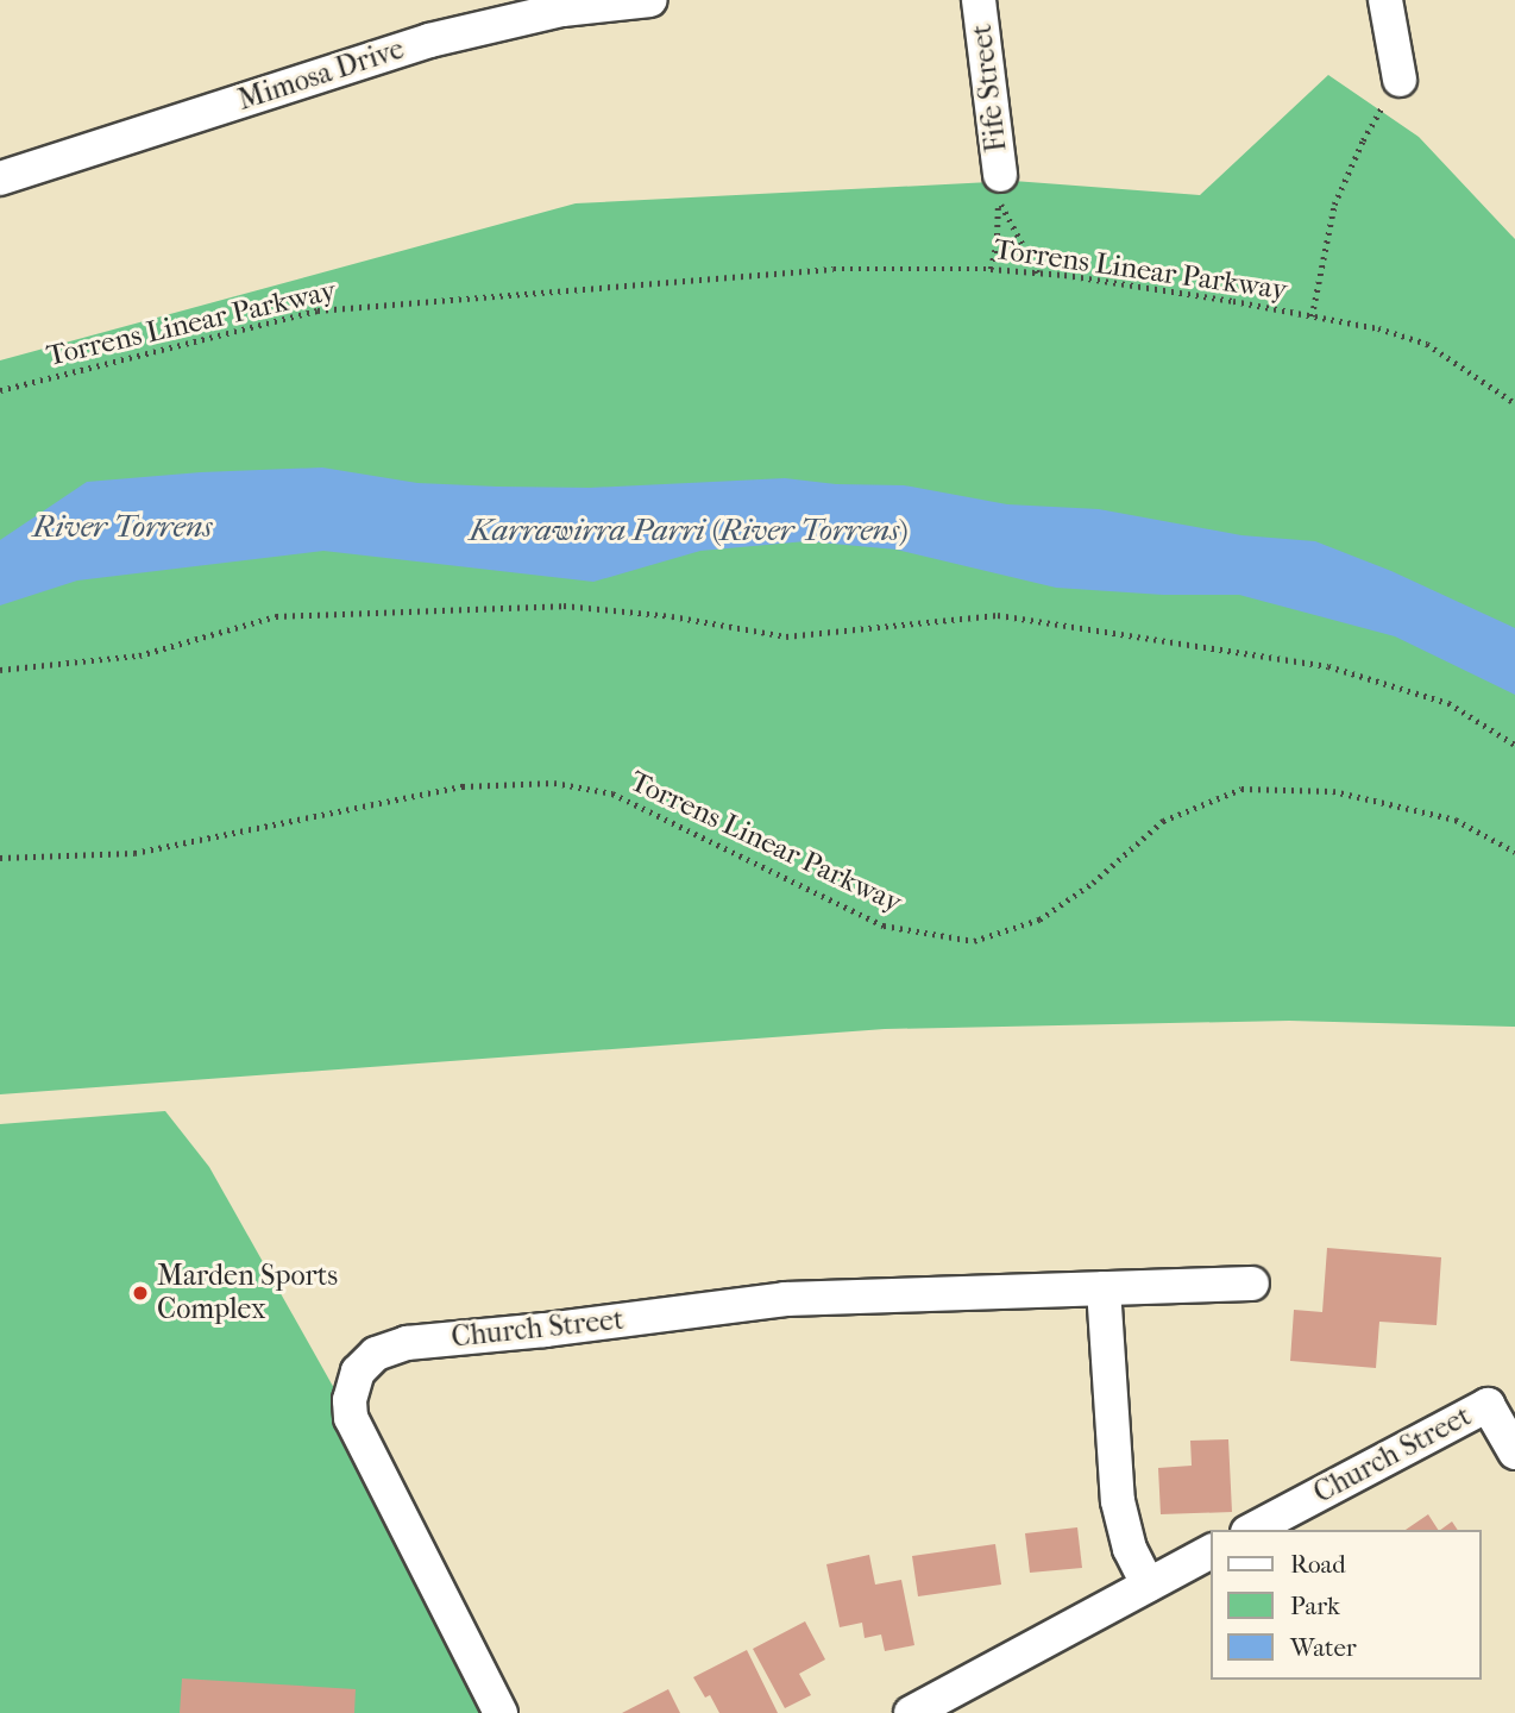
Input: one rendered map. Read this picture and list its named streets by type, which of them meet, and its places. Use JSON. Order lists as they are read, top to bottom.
{
  "streets": {
    "street": ["Mimosa Drive", "Fife Street", "Church Street"],
    "path": ["Torrens Linear Parkway"]
  },
  "water": ["River Torrens", "Karrawirra Parri (River Torrens)"],
  "places": ["Marden Sports Complex"],
  "legend": ["Road", "Park", "Water"]
}
